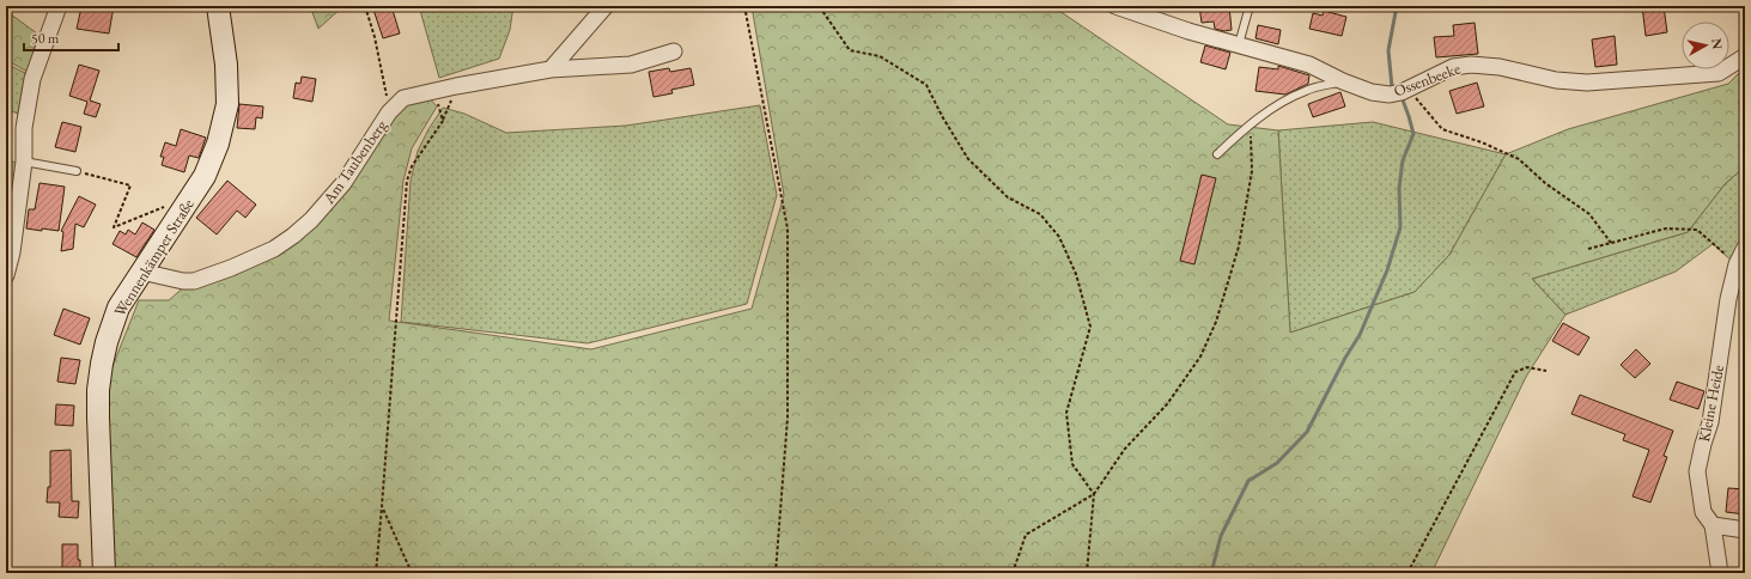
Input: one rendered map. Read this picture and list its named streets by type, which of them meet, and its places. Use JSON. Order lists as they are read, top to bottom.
{
  "streets": {
    "street": [
      "Ossenbeeke",
      "Am Taubenberg",
      "Wennenkämper Straße",
      "Kleine Heide"
    ]
  },
  "crossings": [
    ["Am Taubenberg", "Wennenkämper Straße"]
  ],
  "scale_bar": "50 m",
  "north": "right"
}
